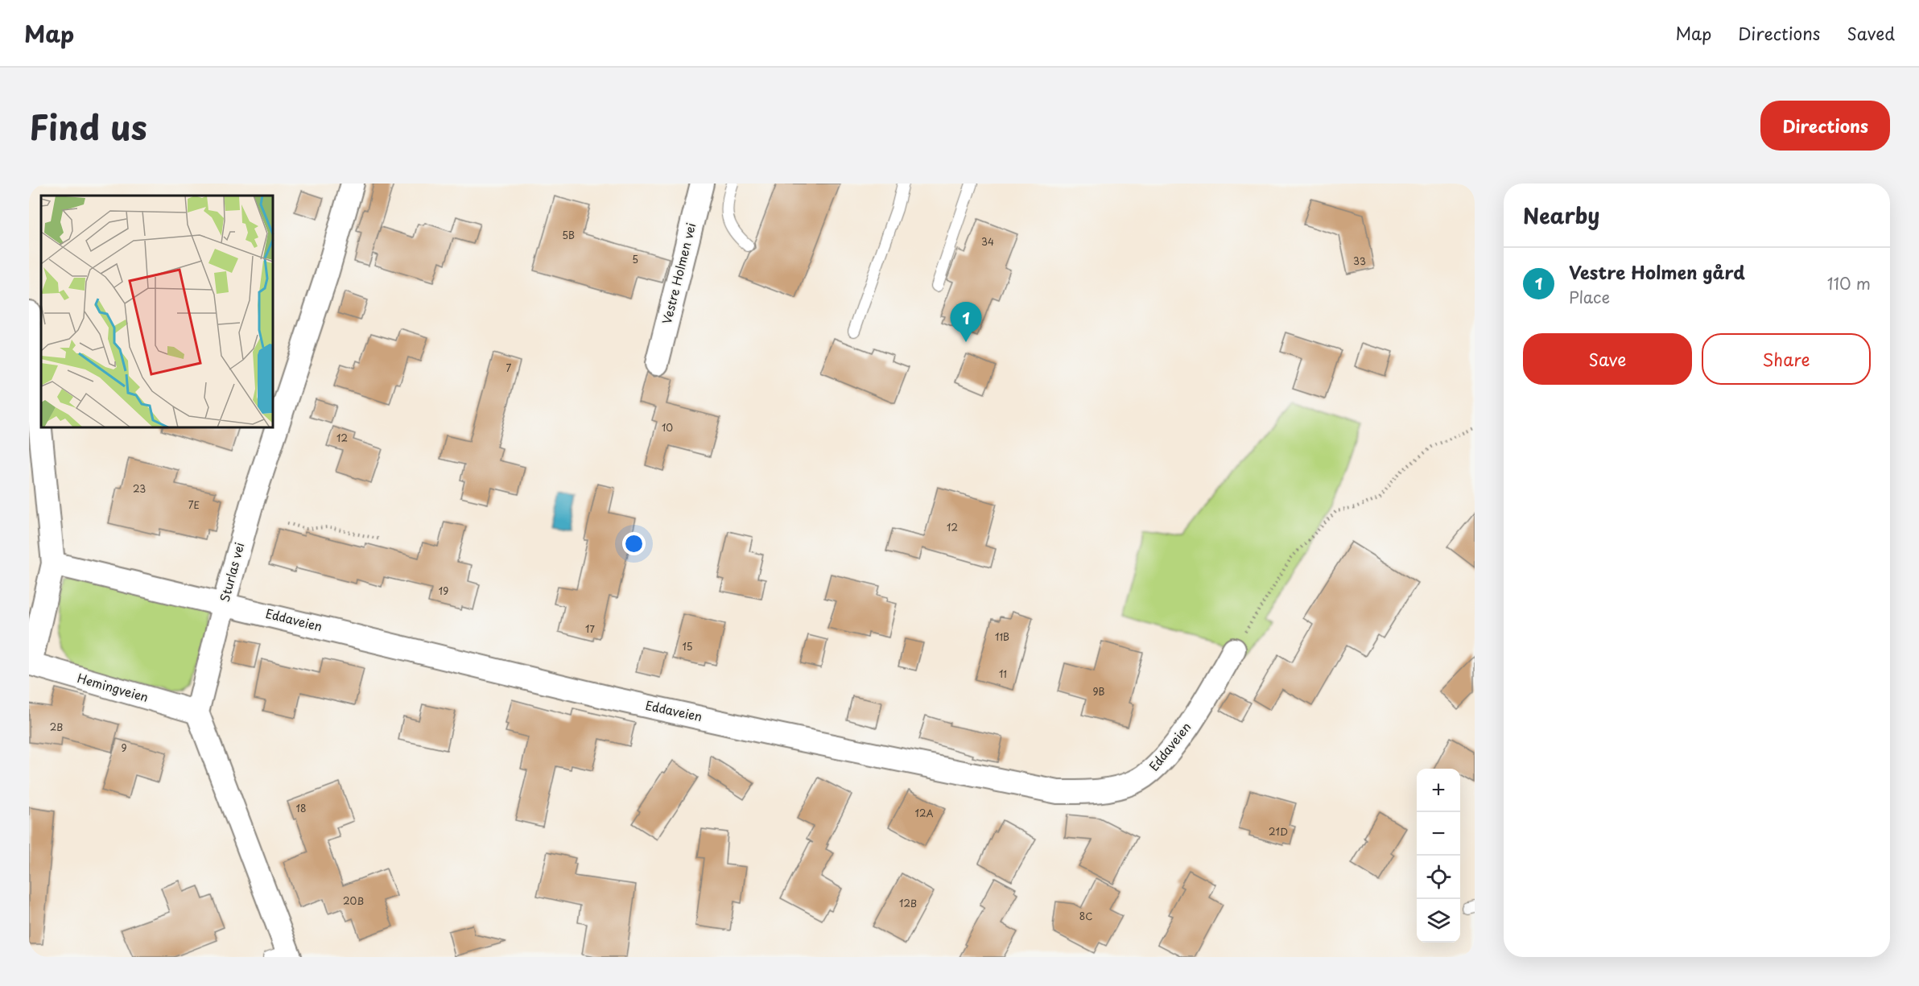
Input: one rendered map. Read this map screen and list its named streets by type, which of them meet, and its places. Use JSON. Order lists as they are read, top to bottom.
{
  "streets": {
    "street": [
      "Vestre Holmen vei",
      "Sturlas vei",
      "Eddaveien",
      "Hemingveien"
    ]
  },
  "crossings": [
    ["Sturlas vei", "Eddaveien"],
    ["Sturlas vei", "Hemingveien"]
  ],
  "house_numbers": [
    "5B",
    "34",
    "5",
    "33",
    "7",
    "10",
    "12",
    "23",
    "7E",
    "12",
    "19",
    "17",
    "11B",
    "15",
    "11",
    "9B",
    "2B",
    "9",
    "18",
    "12A",
    "21D",
    "20B",
    "12B",
    "8C"
  ],
  "page": {
    "header": "Map",
    "nav": ["Map", "Directions", "Saved"],
    "title": "Find us",
    "buttons": [
      "Directions",
      ["Save", "Share"]
    ],
    "heading": "Nearby",
    "list": [
      {
        "mark": "1",
        "name": "Vestre Holmen gård",
        "note": "Place",
        "value": "110 m"
      }
    ],
    "pins": "1",
    "map_buttons": ["+", "−"]
  }
}
